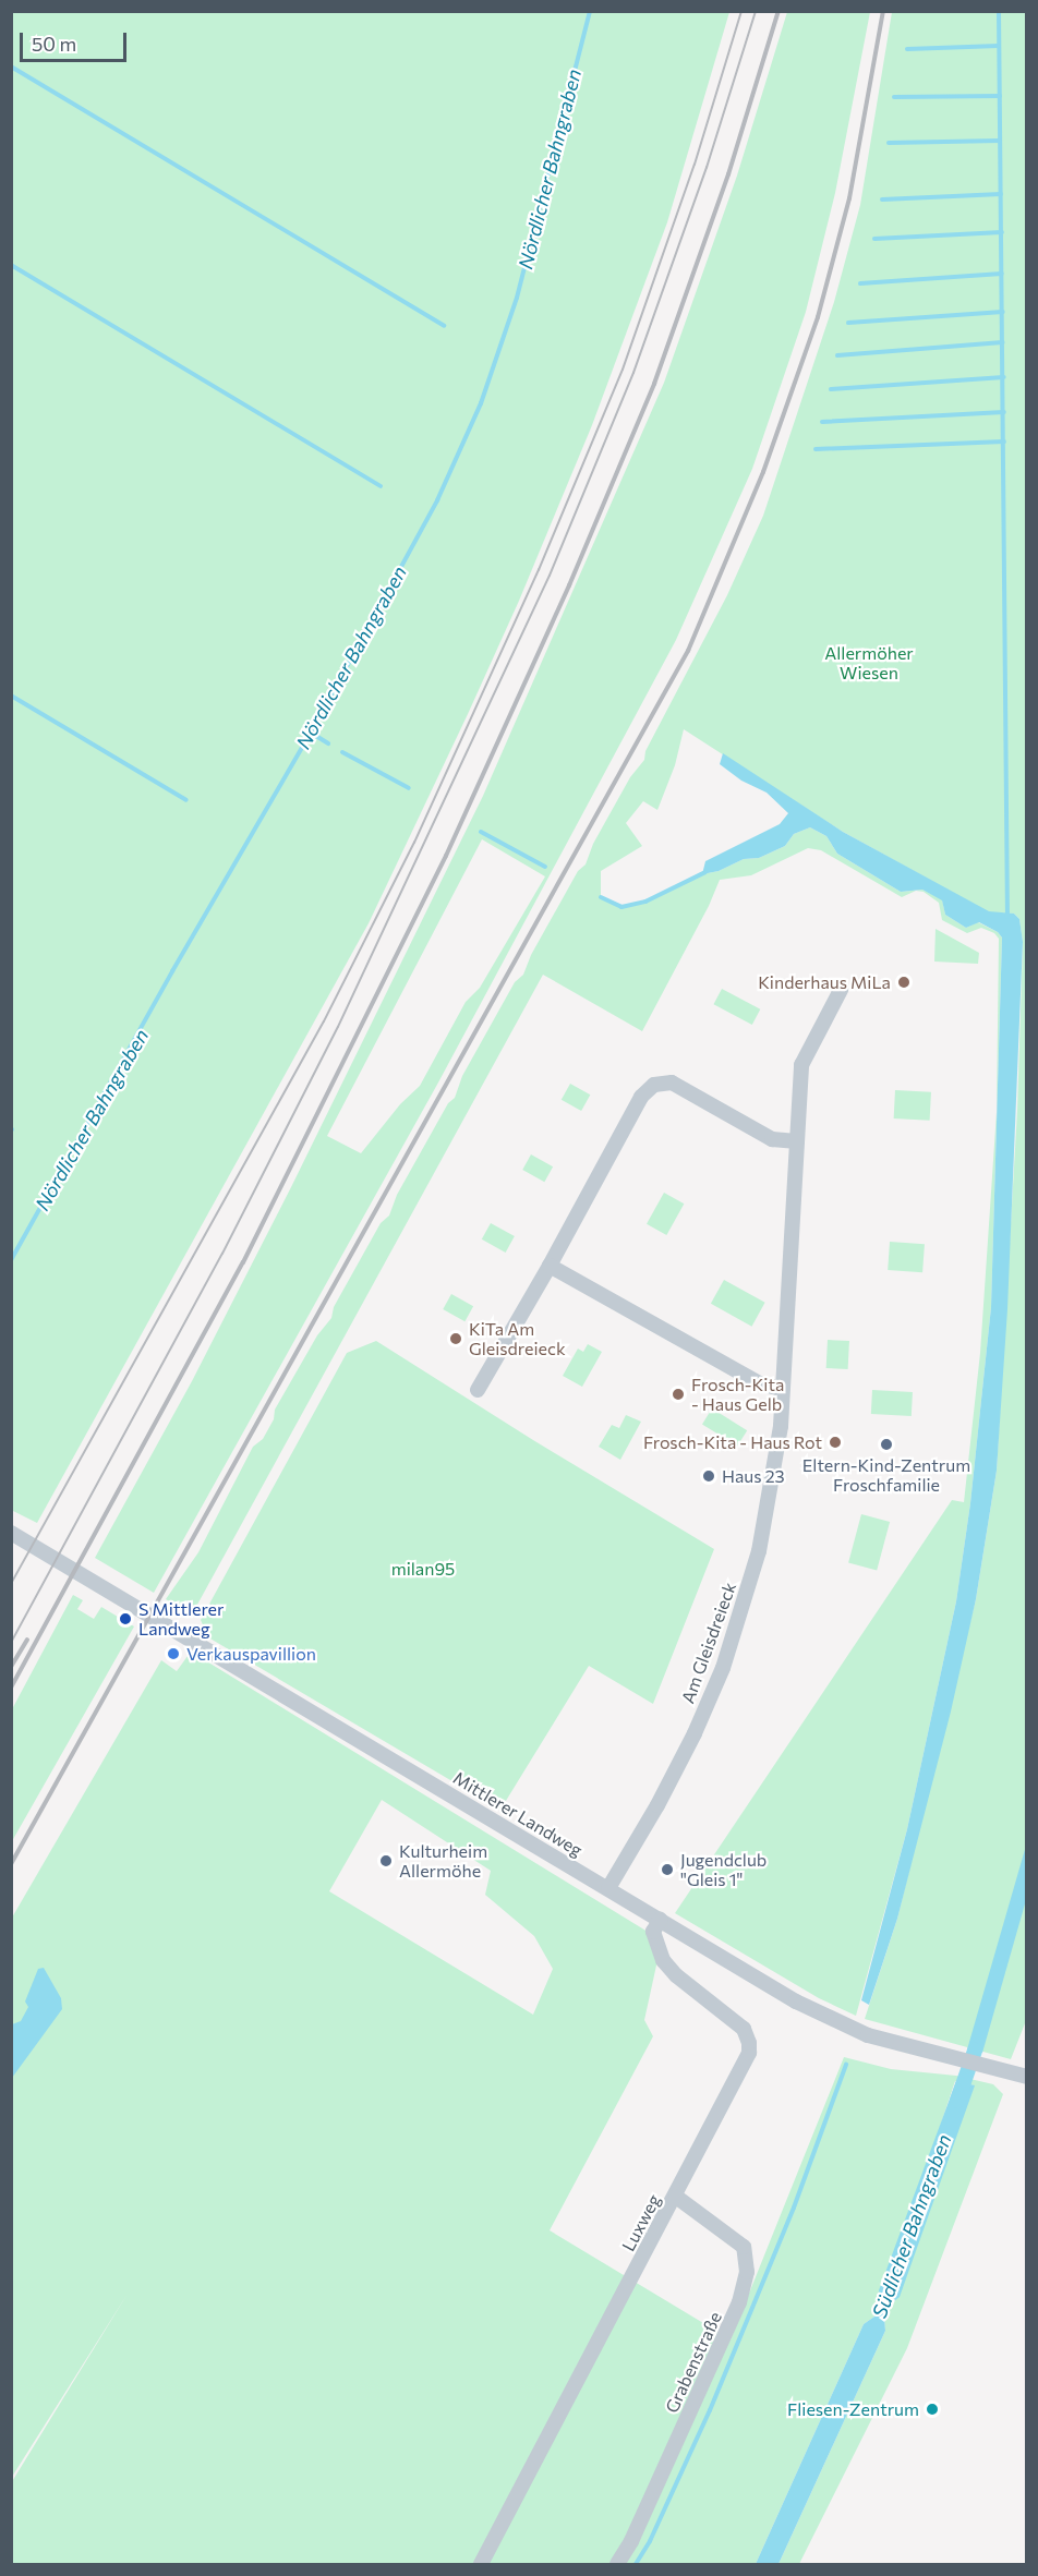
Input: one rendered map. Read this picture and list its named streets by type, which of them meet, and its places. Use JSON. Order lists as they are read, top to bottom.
{
  "streets": {
    "street": [
      "Am Gleisdreieck",
      "Mittlerer Landweg",
      "Luxweg",
      "Grabenstraße"
    ]
  },
  "crossings": [
    ["Am Gleisdreieck", "Mittlerer Landweg"],
    ["Mittlerer Landweg", "Luxweg"],
    ["Luxweg", "Grabenstraße"]
  ],
  "water": ["Nördlicher Bahngraben", "Südlicher Bahngraben"],
  "parks": ["Allermöher Wiesen", "milan95"],
  "places": [
    "Kinderhaus MiLa",
    "KiTa Am Gleisdreieck",
    "Frosch-Kita - Haus Gelb",
    "Frosch-Kita - Haus Rot",
    "Eltern-Kind-Zentrum Froschfamilie",
    "Haus 23",
    "S Mittlerer Landweg",
    "Verkauspavillion",
    "Kulturheim Allermöhe",
    "Jugendclub \"Gleis 1\"",
    "Fliesen-Zentrum"
  ],
  "scale_bar": "50 m"
}
